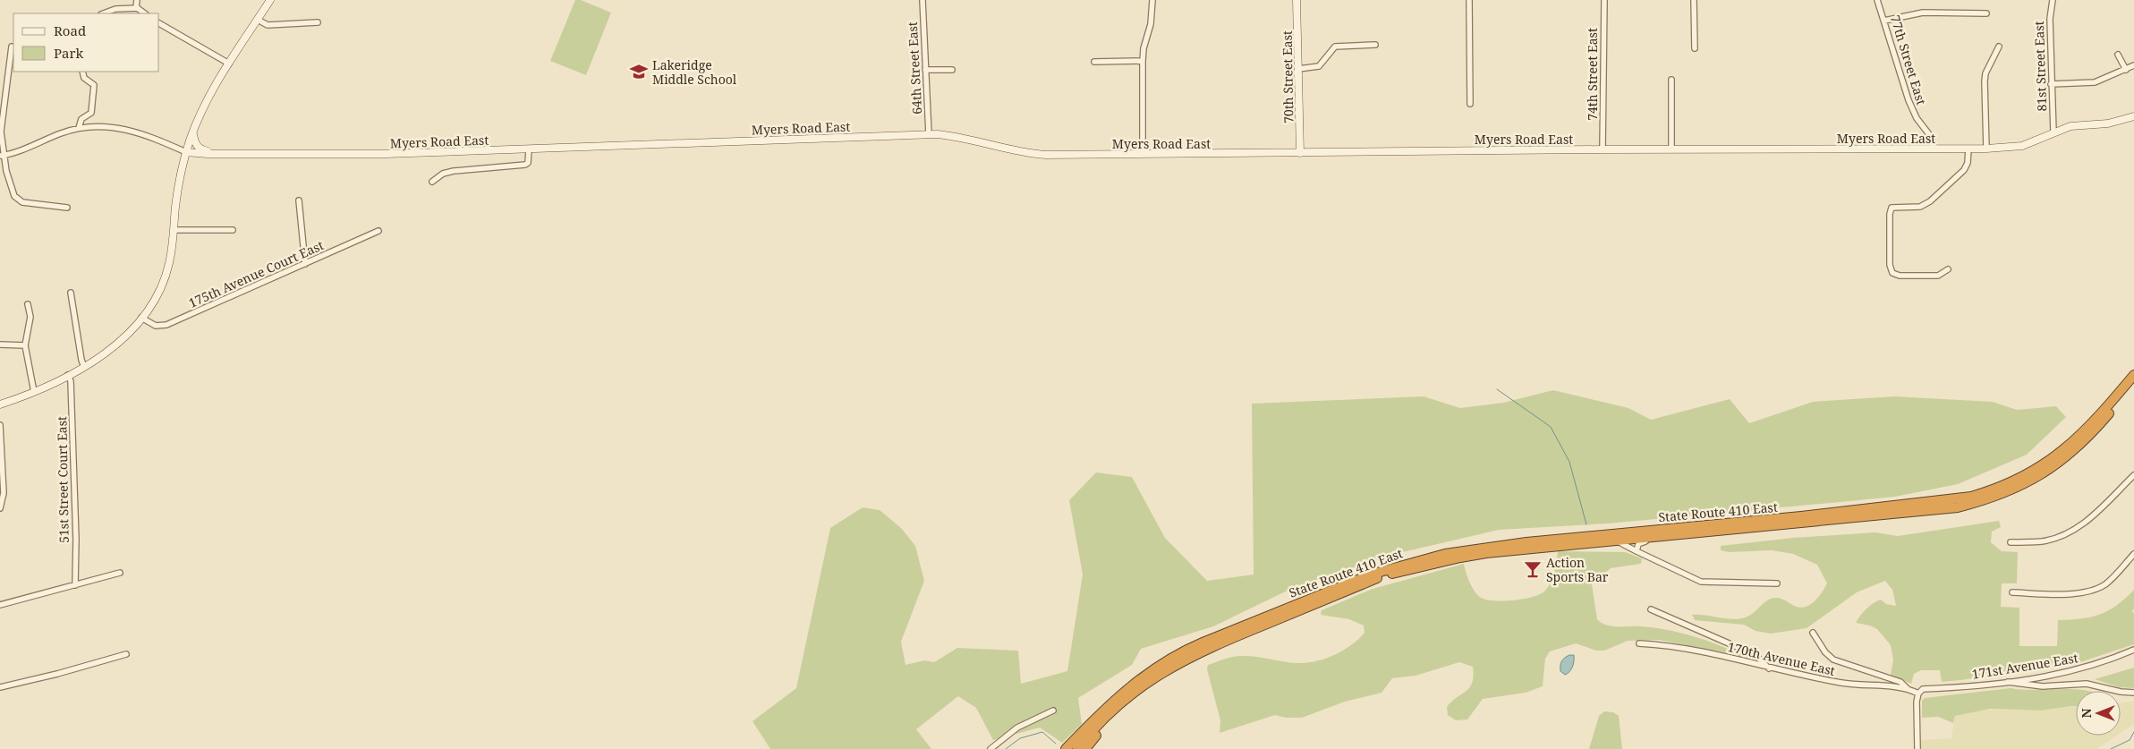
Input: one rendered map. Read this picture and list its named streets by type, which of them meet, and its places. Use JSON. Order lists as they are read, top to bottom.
{
  "streets": {
    "highway": ["State Route 410 East"],
    "street": [
      "77th Street East",
      "81st Street East",
      "64th Street East",
      "74th Street East",
      "70th Street East",
      "Myers Road East",
      "175th Avenue Court East",
      "51st Street Court East",
      "170th Avenue East",
      "171st Avenue East"
    ]
  },
  "crossings": [
    ["77th Street East", "Myers Road East"],
    ["81st Street East", "Myers Road East"],
    ["64th Street East", "Myers Road East"],
    ["74th Street East", "Myers Road East"],
    ["70th Street East", "Myers Road East"],
    ["170th Avenue East", "171st Avenue East"]
  ],
  "places": {
    "school or university": ["Lakeridge Middle School"],
    "bar": ["Action Sports Bar"]
  },
  "legend": ["Road", "Park"],
  "north": "left"
}
